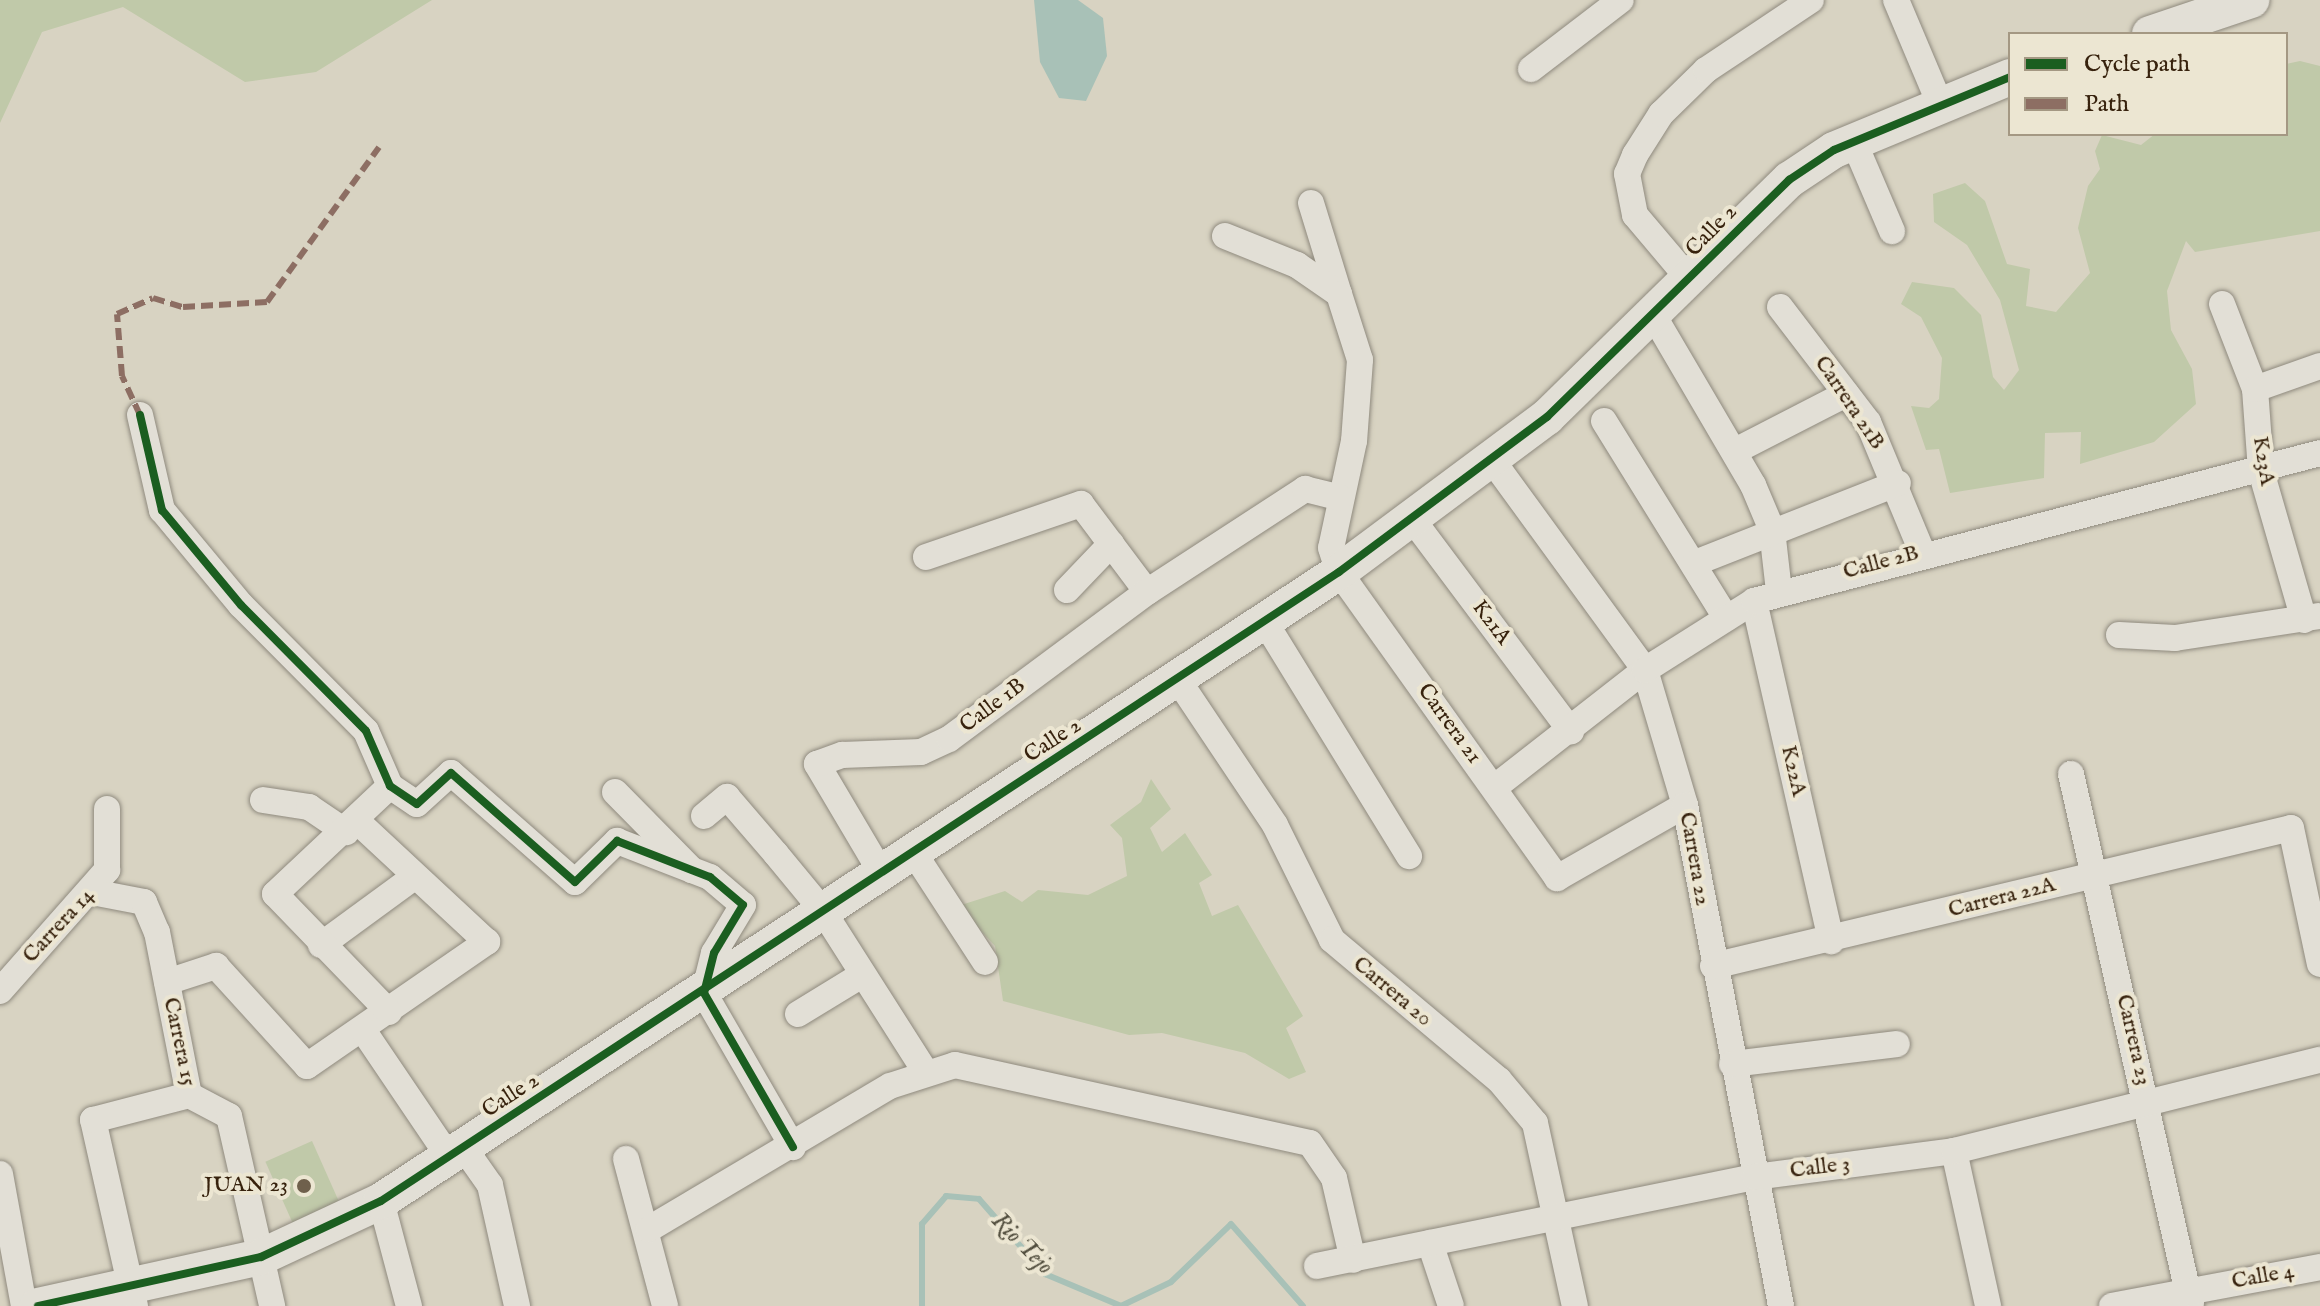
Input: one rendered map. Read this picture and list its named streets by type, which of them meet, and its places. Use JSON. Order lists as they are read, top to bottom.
{
  "streets": {
    "street": [
      "Calle 2",
      "Carrera 21B",
      "K23A",
      "Calle 2B",
      "K21A",
      "Calle 1B",
      "Carrera 21",
      "K22A",
      "Carrera 22",
      "Carrera 22A",
      "Carrera 14",
      "Carrera 20",
      "Carrera 23",
      "Carrera 15",
      "Calle 3",
      "Calle 4"
    ]
  },
  "crossings": [
    ["Calle 2", "K21A"],
    ["Calle 2", "Calle 1B"],
    ["Calle 2", "Carrera 21"],
    ["Calle 2", "Carrera 22"],
    ["Calle 2", "Carrera 20"],
    ["Calle 2", "Carrera 15"],
    ["Carrera 21B", "Calle 2B"],
    ["K23A", "Calle 2B"],
    ["Calle 2B", "K21A"],
    ["Calle 2B", "Carrera 21"],
    ["Calle 2B", "K22A"],
    ["Calle 2B", "Carrera 22"],
    ["Carrera 21", "Carrera 22"],
    ["K22A", "Carrera 22A"],
    ["Carrera 22", "Carrera 22A"],
    ["Carrera 22", "Calle 3"],
    ["Carrera 22A", "Carrera 23"],
    ["Carrera 14", "Carrera 15"],
    ["Carrera 20", "Calle 3"],
    ["Carrera 23", "Calle 3"],
    ["Carrera 23", "Calle 4"]
  ],
  "water": ["Rio Tejo"],
  "places": ["JUAN 23"],
  "legend": ["Cycle path", "Path"]
}
